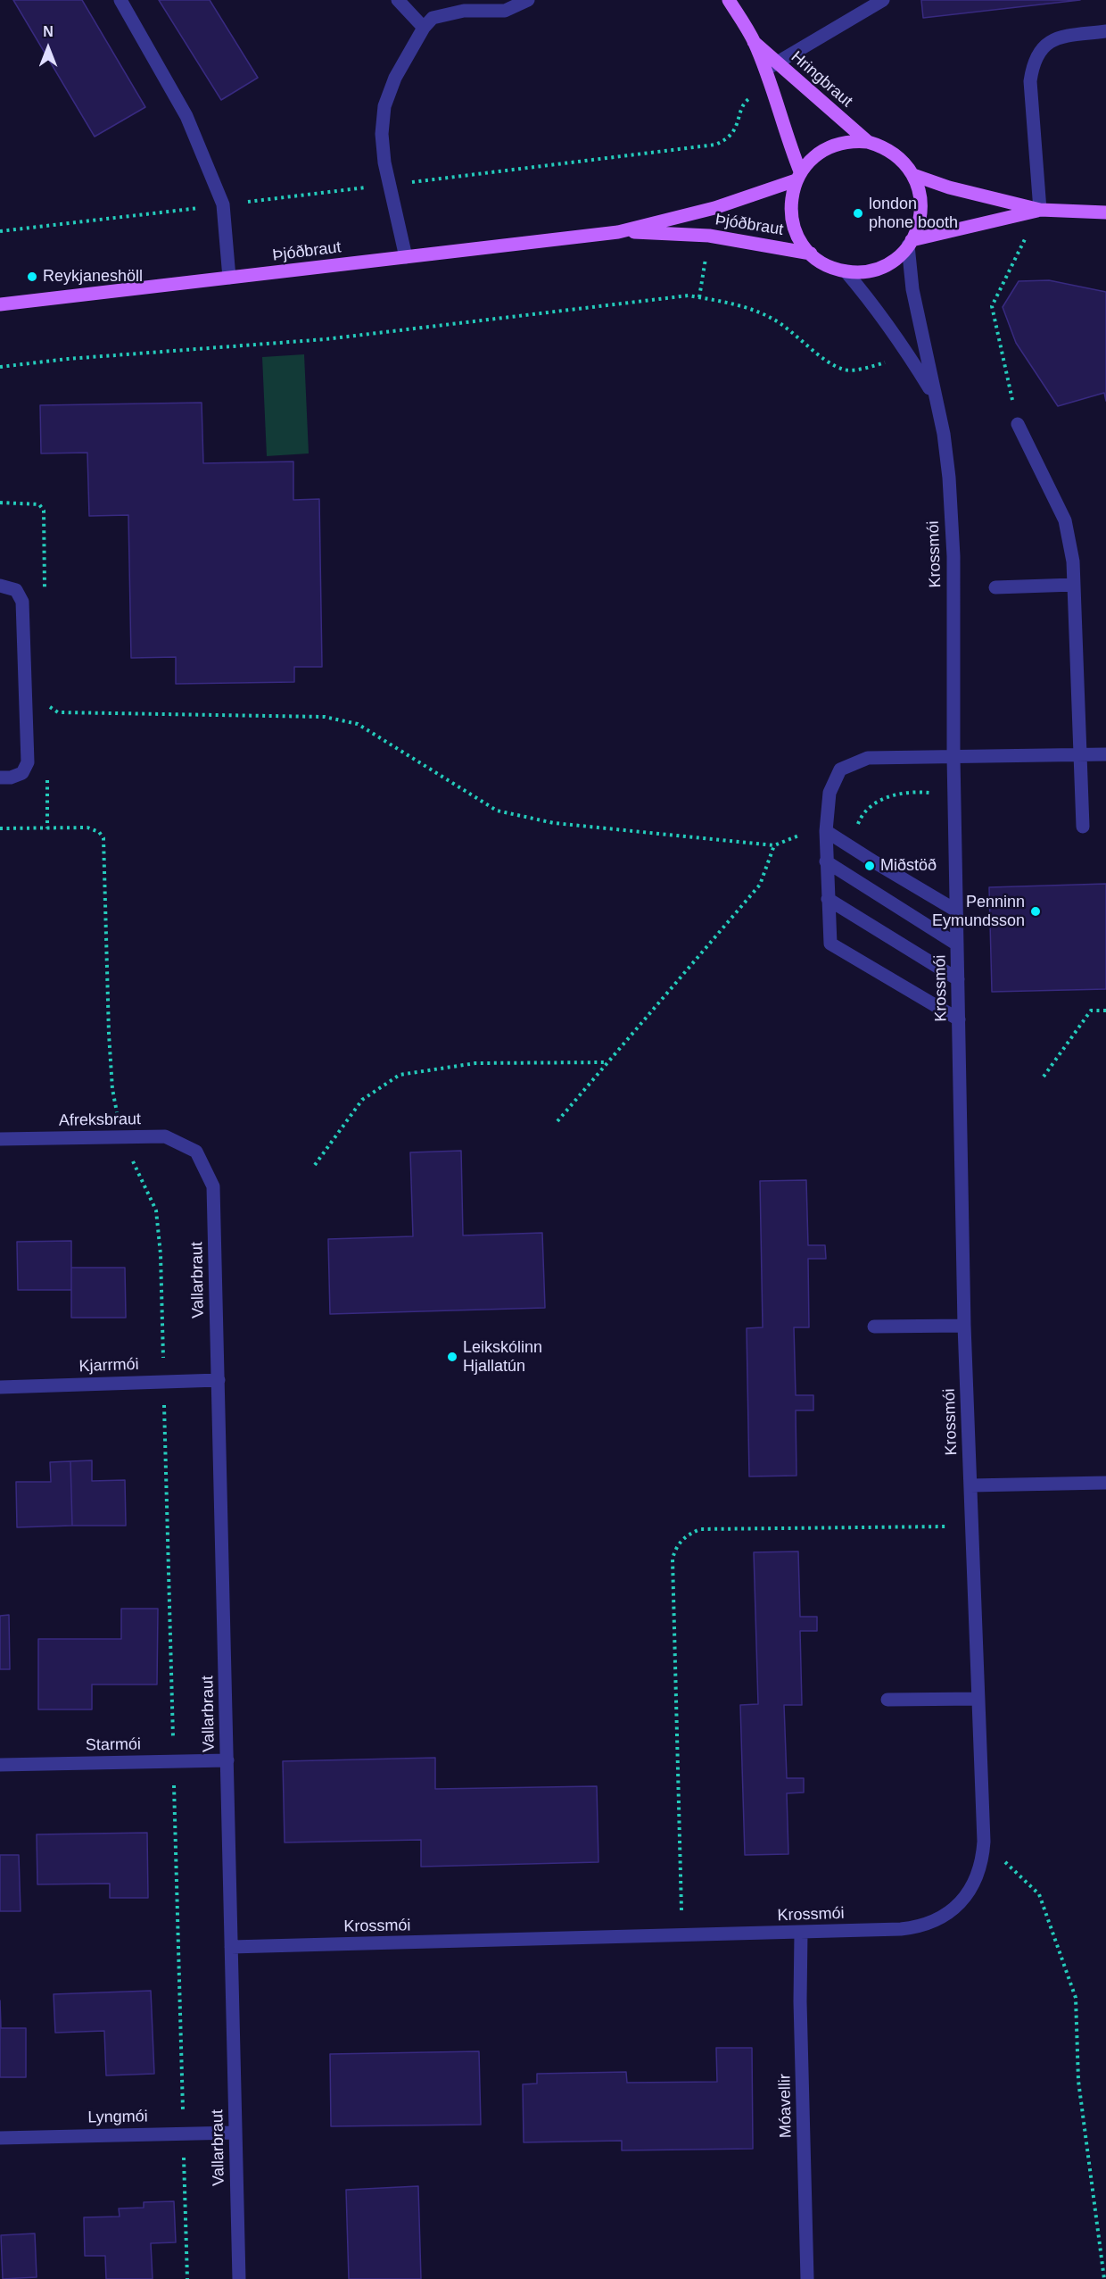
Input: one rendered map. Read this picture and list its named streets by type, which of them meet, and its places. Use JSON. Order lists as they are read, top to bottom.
{
  "streets": {
    "main road": ["Hringbraut", "Þjóðbraut"],
    "street": [
      "Krossmói",
      "Afreksbraut",
      "Vallarbraut",
      "Kjarrmói",
      "Starmói",
      "Móavellir",
      "Lyngmói"
    ]
  },
  "crossings": [
    ["Hringbraut", "Þjóðbraut"],
    ["Hringbraut", "Krossmói"],
    ["Þjóðbraut", "Krossmói"],
    ["Krossmói", "Vallarbraut"],
    ["Krossmói", "Móavellir"],
    ["Afreksbraut", "Vallarbraut"],
    ["Vallarbraut", "Kjarrmói"],
    ["Vallarbraut", "Starmói"],
    ["Vallarbraut", "Lyngmói"]
  ],
  "places": [
    "london phone booth",
    "Reykjaneshöll",
    "Miðstöð",
    "Penninn Eymundsson",
    "Leikskólinn Hjallatún"
  ],
  "north": "top"
}
